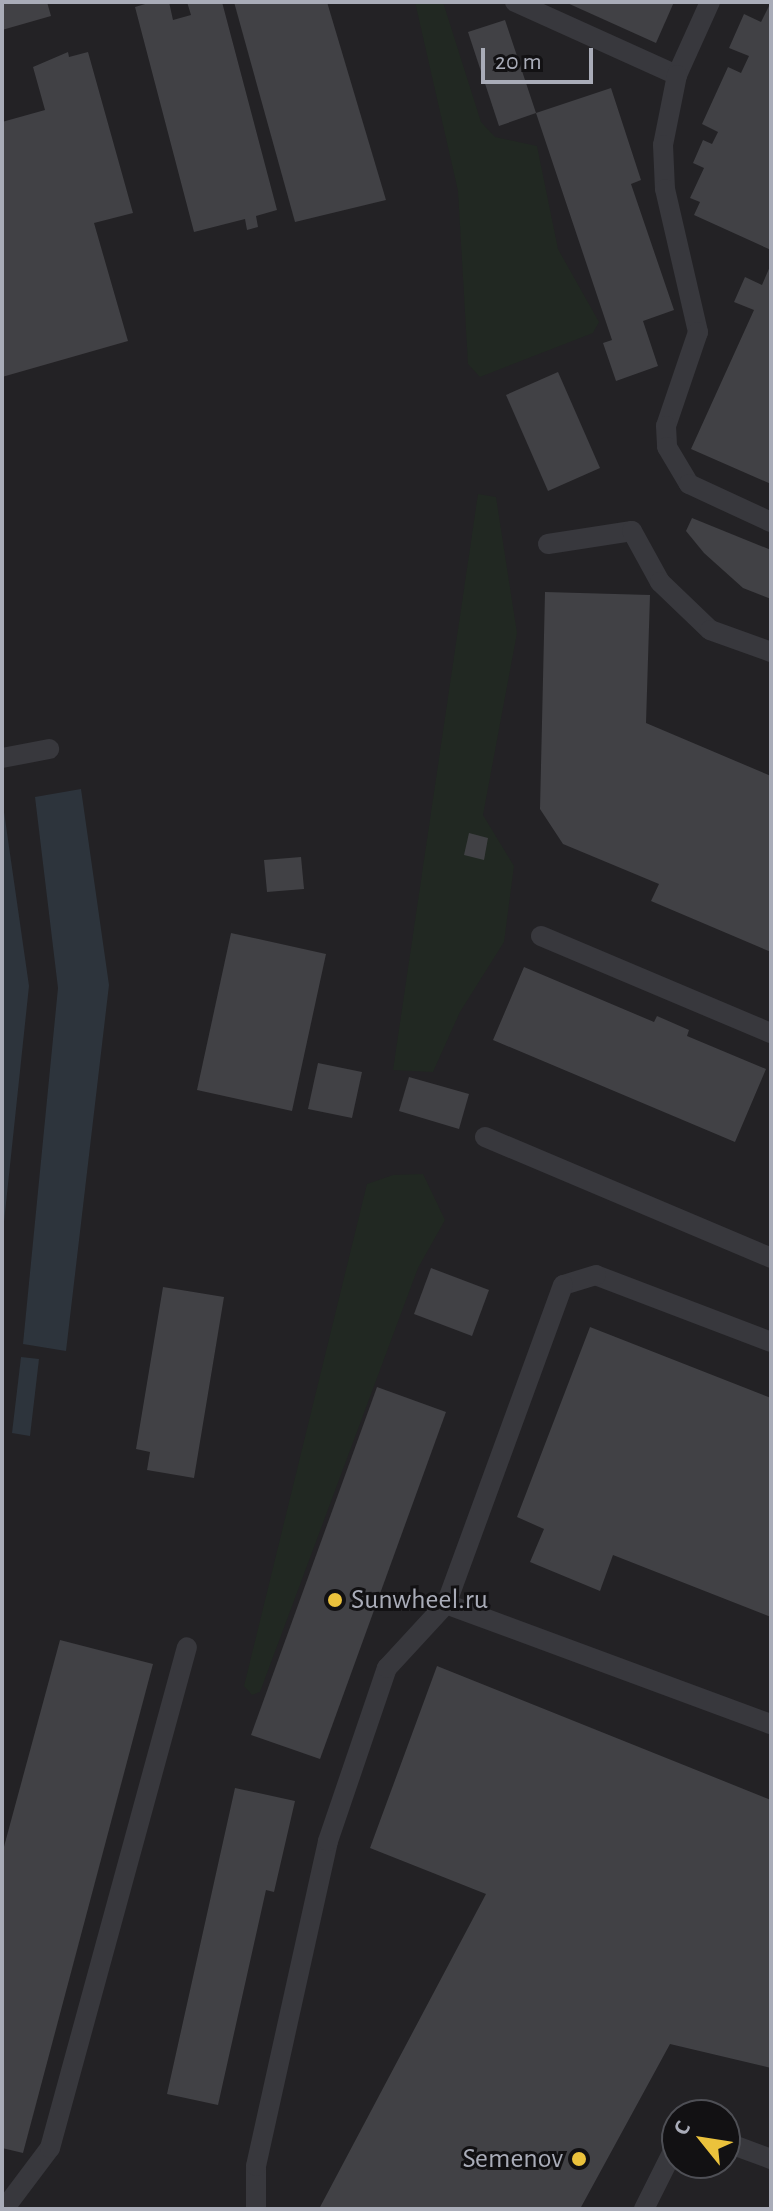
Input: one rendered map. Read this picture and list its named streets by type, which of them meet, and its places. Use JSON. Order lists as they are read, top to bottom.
{
  "places": ["Sunwheel.ru", "Semenov"],
  "scale_bar": "20 m",
  "north": "top left"
}
